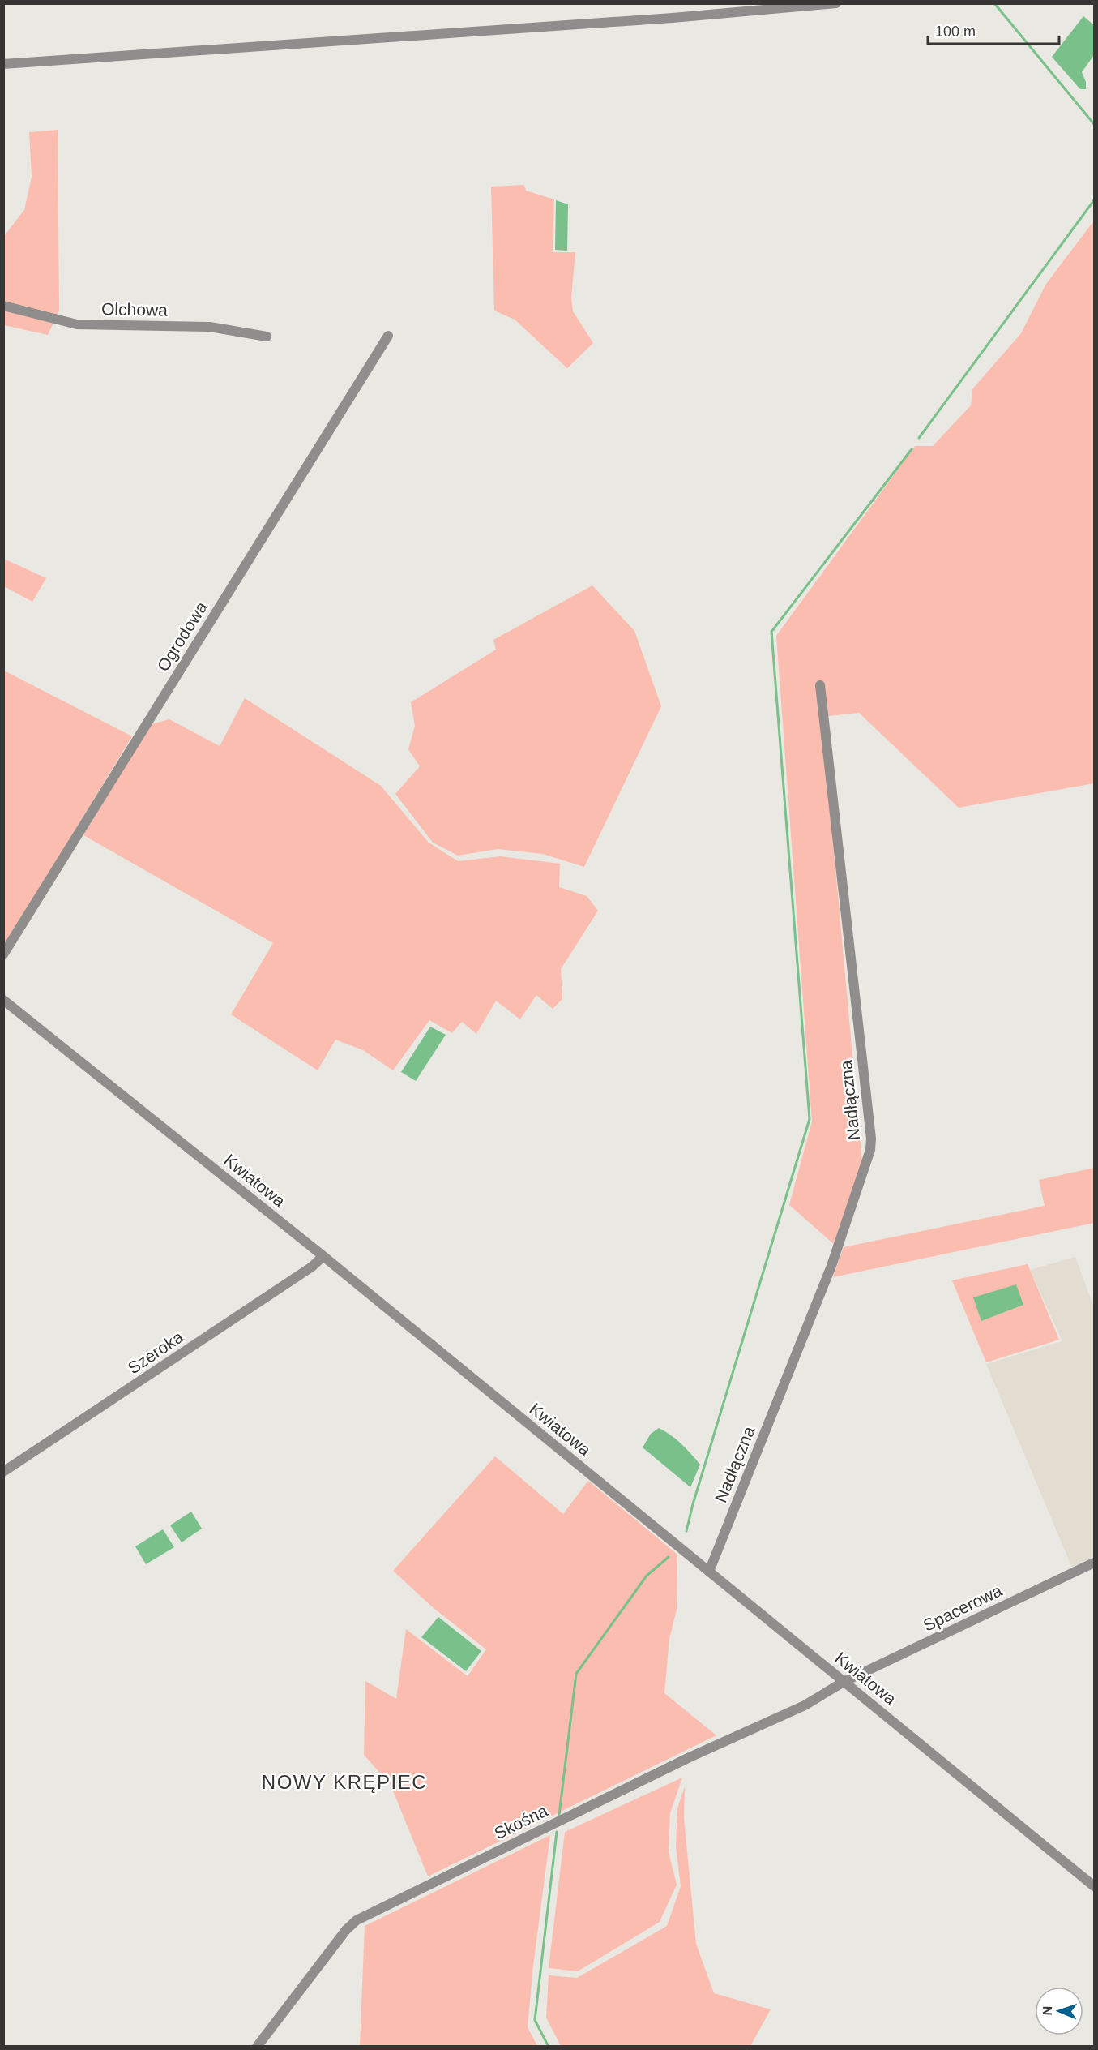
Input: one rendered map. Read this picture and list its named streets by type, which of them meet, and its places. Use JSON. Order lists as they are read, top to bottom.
{
  "streets": {
    "street": [
      "Olchowa",
      "Ogrodowa",
      "Nadłączna",
      "Kwiatowa",
      "Szeroka",
      "Spacerowa",
      "Skośna"
    ]
  },
  "crossings": [
    ["Nadłączna", "Kwiatowa"],
    ["Kwiatowa", "Szeroka"],
    ["Kwiatowa", "Spacerowa"],
    ["Kwiatowa", "Skośna"],
    ["Spacerowa", "Skośna"]
  ],
  "districts": ["NOWY KRĘPIEC"],
  "scale_bar": "100 m",
  "north": "left"
}
